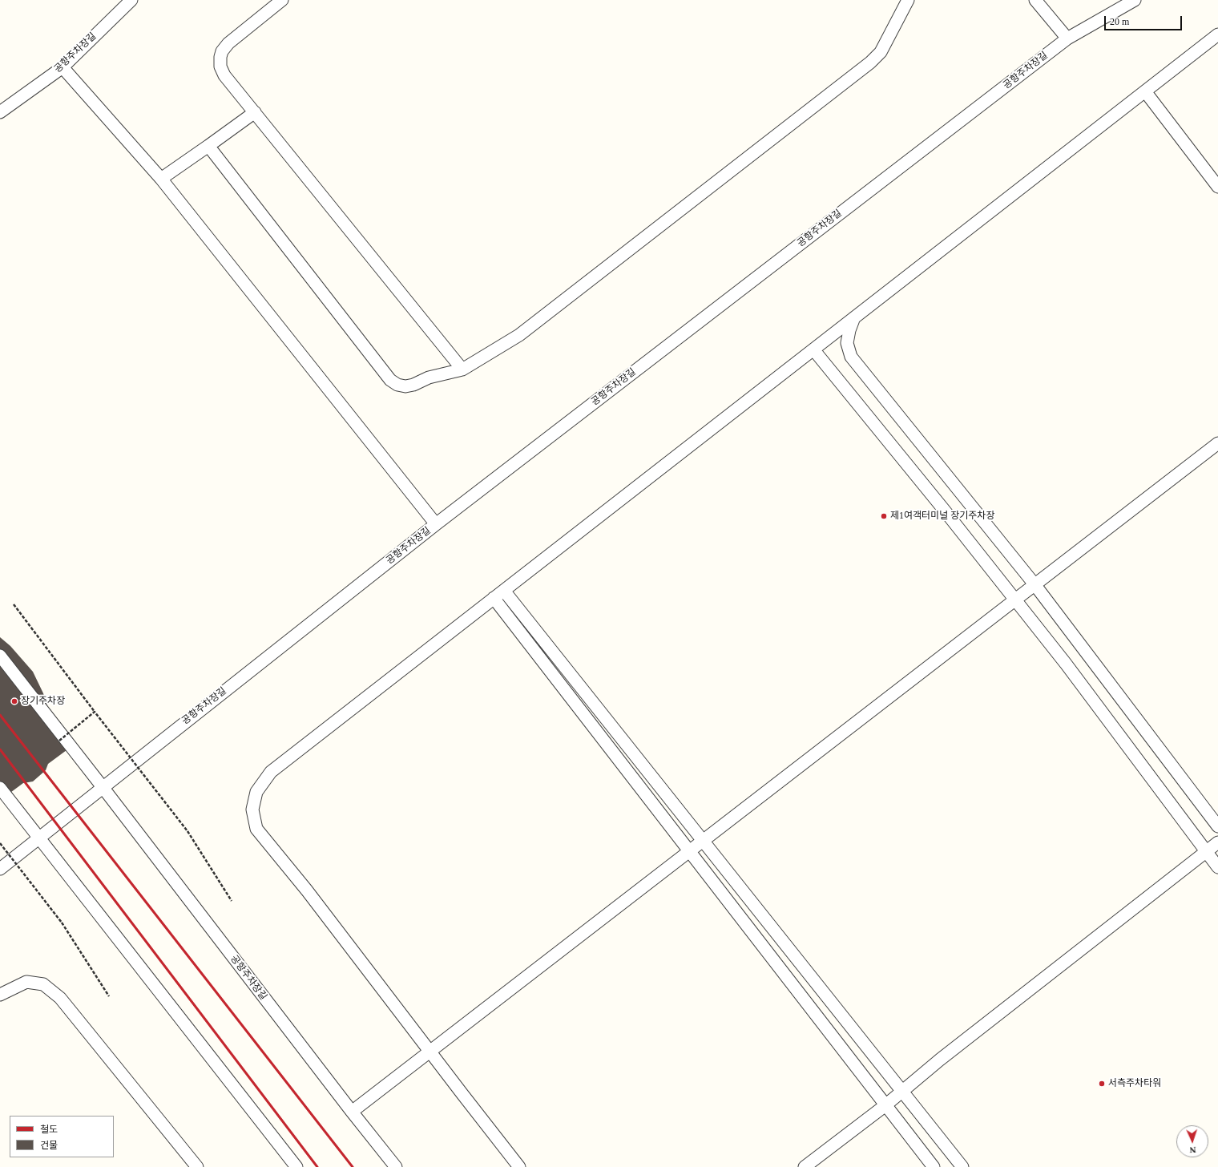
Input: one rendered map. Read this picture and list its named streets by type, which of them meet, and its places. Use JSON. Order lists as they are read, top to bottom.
{
  "streets": {
    "lane": ["공항주차장길"]
  },
  "places": ["제1여객터미널 장기주차장", "장기주차장", "서측주차타워"],
  "legend": ["철도", "건물"],
  "scale_bar": "20 m",
  "north": "bottom"
}
